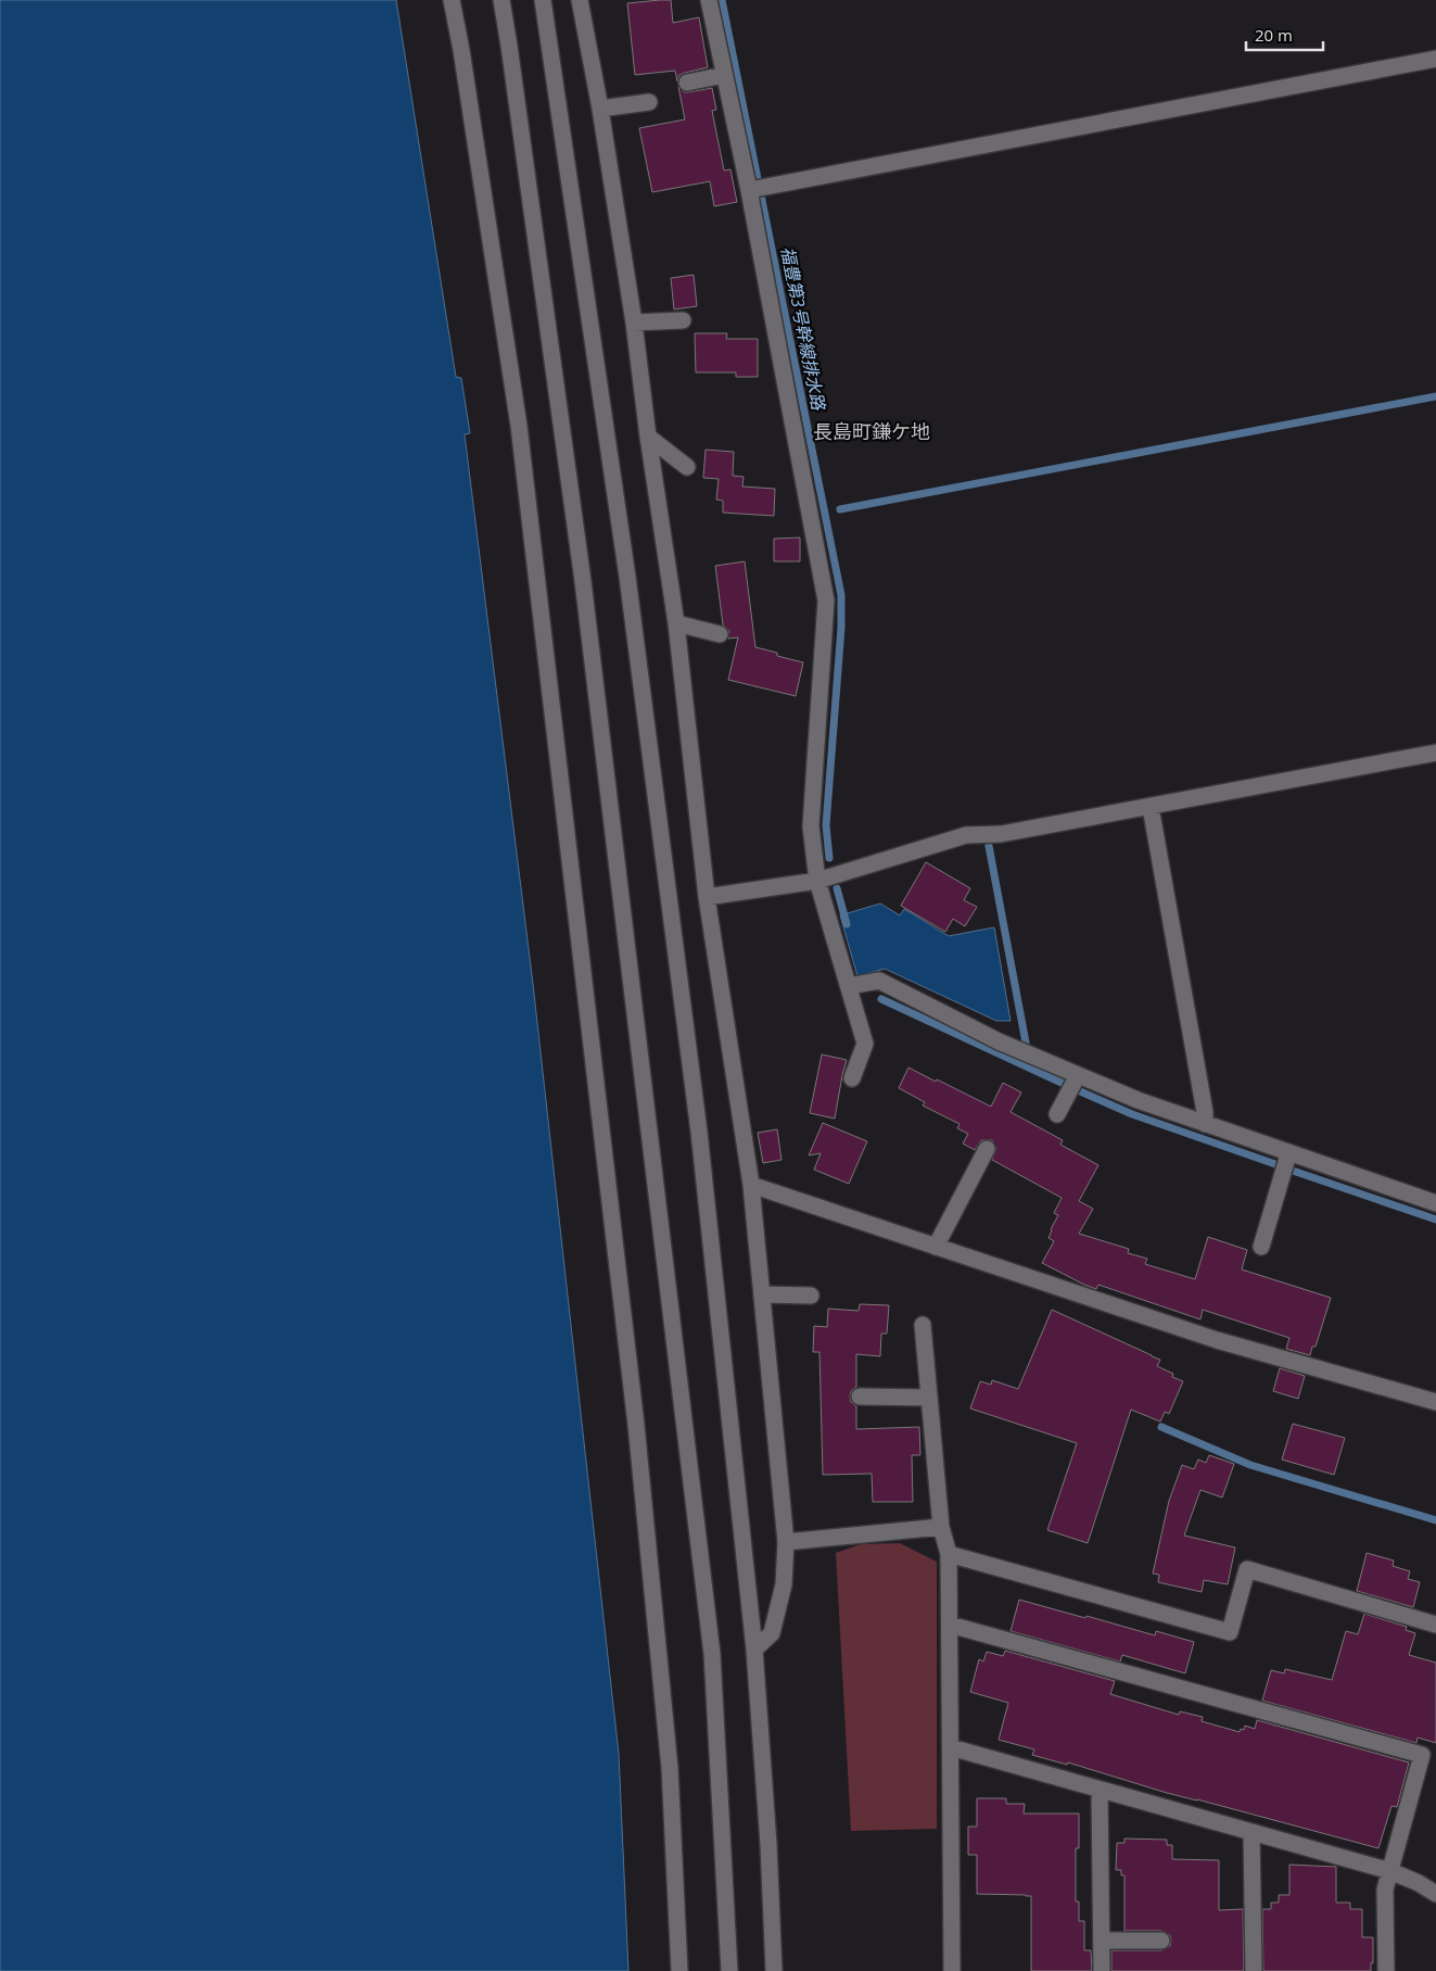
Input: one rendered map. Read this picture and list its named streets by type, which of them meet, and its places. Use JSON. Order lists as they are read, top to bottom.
{
  "districts": ["長島町鎌ケ地"],
  "water": ["福豊第3号幹線排水路"],
  "scale_bar": "20 m"
}
